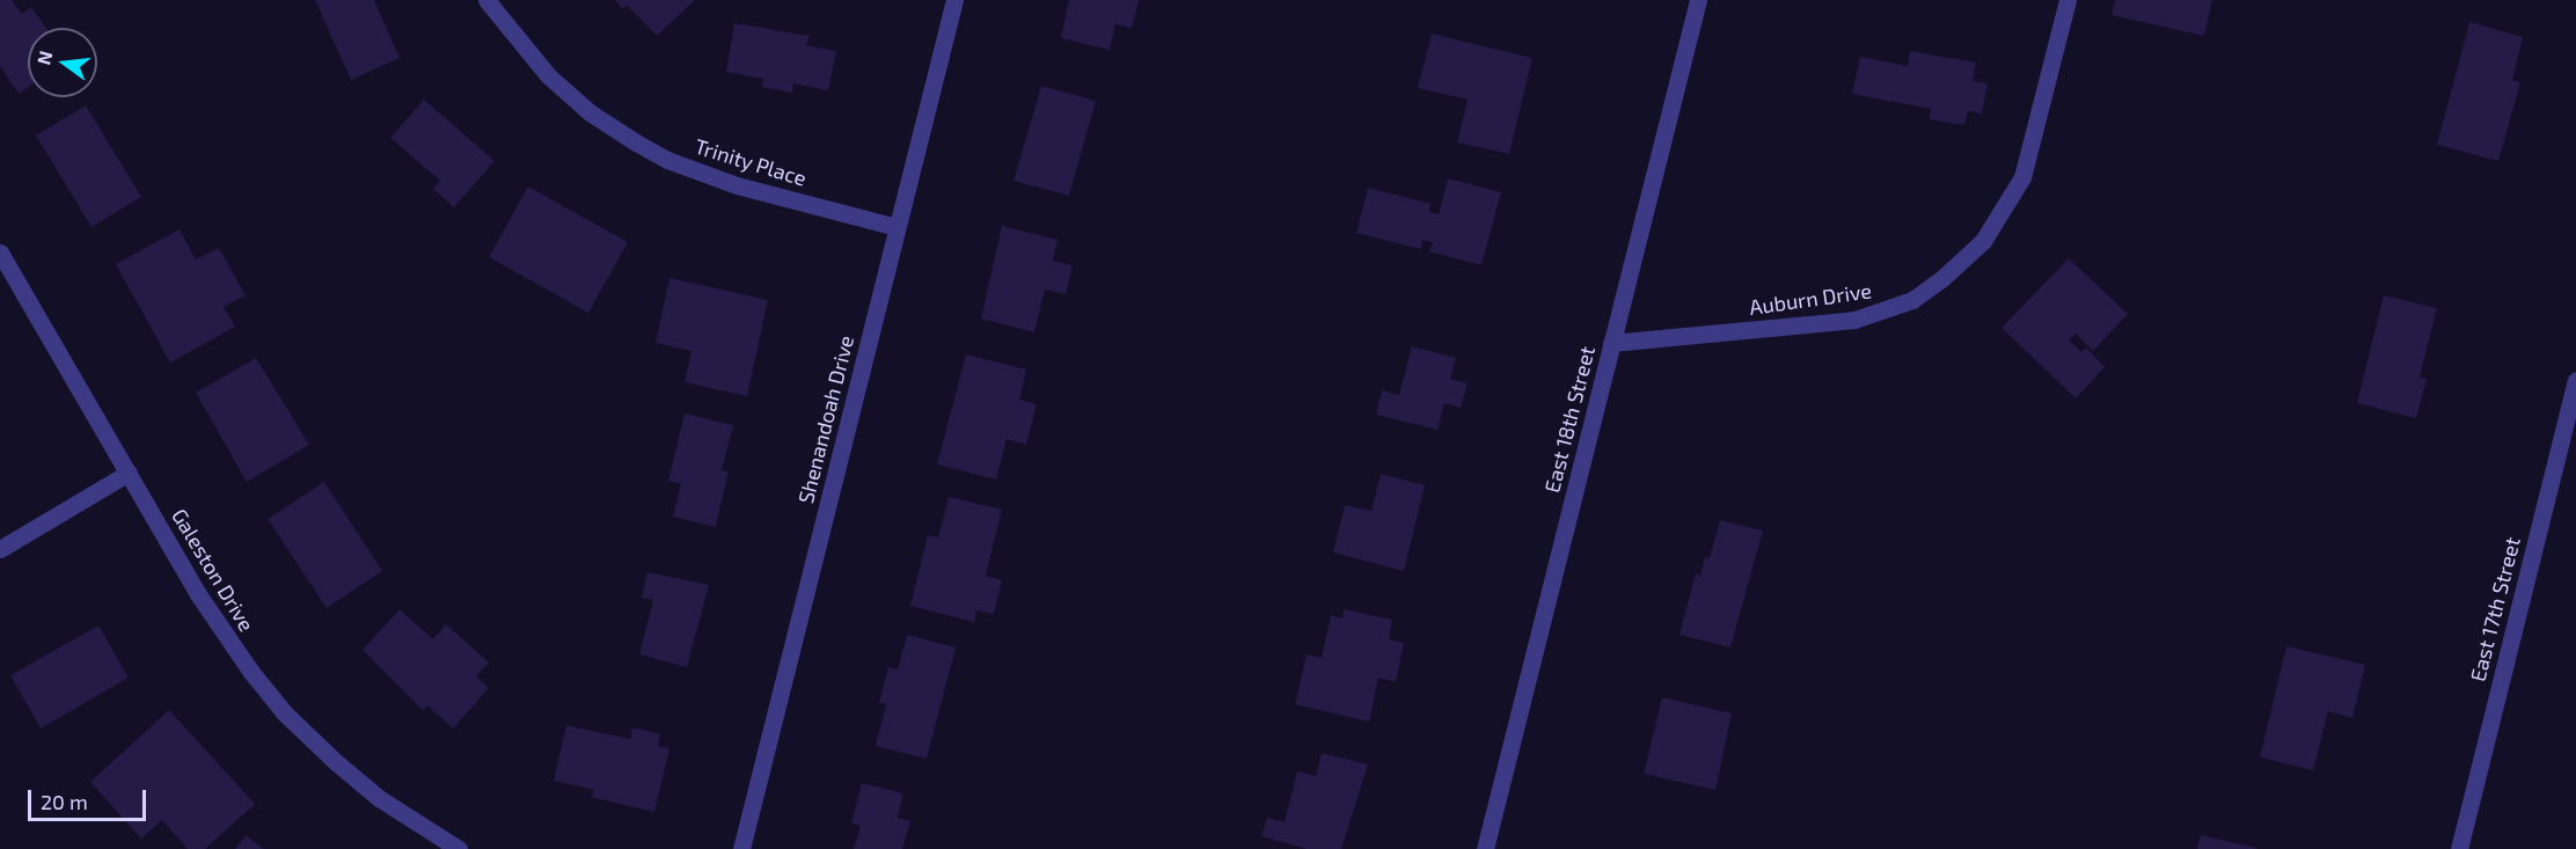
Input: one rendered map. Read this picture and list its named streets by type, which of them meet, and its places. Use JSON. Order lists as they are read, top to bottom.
{
  "streets": {
    "street": [
      "Trinity Place",
      "Auburn Drive",
      "Shenandoah Drive",
      "East 18th Street",
      "Galeston Drive",
      "East 17th Street"
    ]
  },
  "crossings": [
    ["Trinity Place", "Shenandoah Drive"],
    ["Auburn Drive", "East 18th Street"]
  ],
  "scale_bar": "20 m",
  "north": "left"
}
